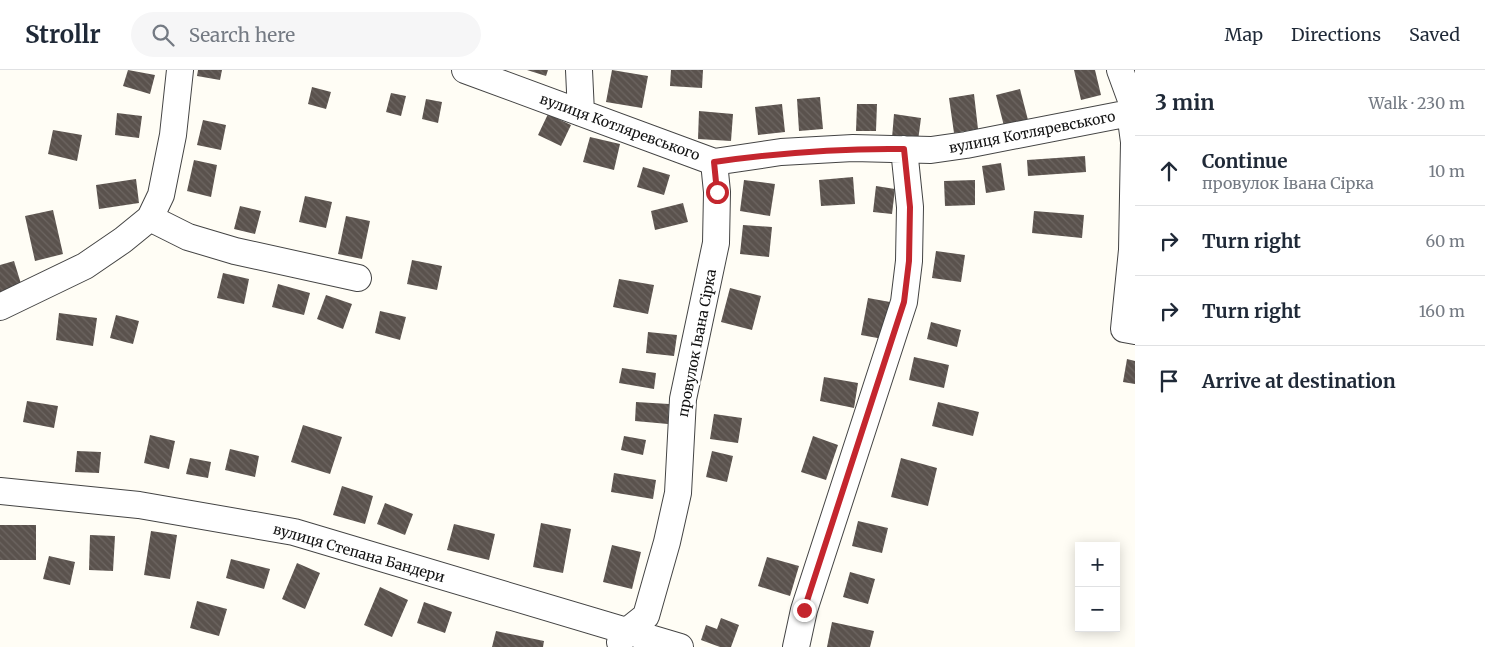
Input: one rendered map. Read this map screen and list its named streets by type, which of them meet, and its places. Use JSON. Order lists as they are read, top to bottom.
{
  "streets": {
    "street": ["вулиця Котляревського", "провулок Івана Сірка", "вулиця Степана Бандери"]
  },
  "crossings": [
    ["вулиця Котляревського", "провулок Івана Сірка"],
    ["провулок Івана Сірка", "вулиця Степана Бандери"]
  ],
  "page": {
    "header": "Strollr",
    "search": "Search here",
    "nav": ["Map", "Directions", "Saved"],
    "heading": ["3 min", "Walk · 230 m"],
    "list": [
      ["Continue", "провулок Івана Сірка", "10 m"],
      ["Turn right", "60 m"],
      ["Turn right", "160 m"],
      "Arrive at destination"
    ],
    "map_buttons": ["+", "−"]
  }
}
